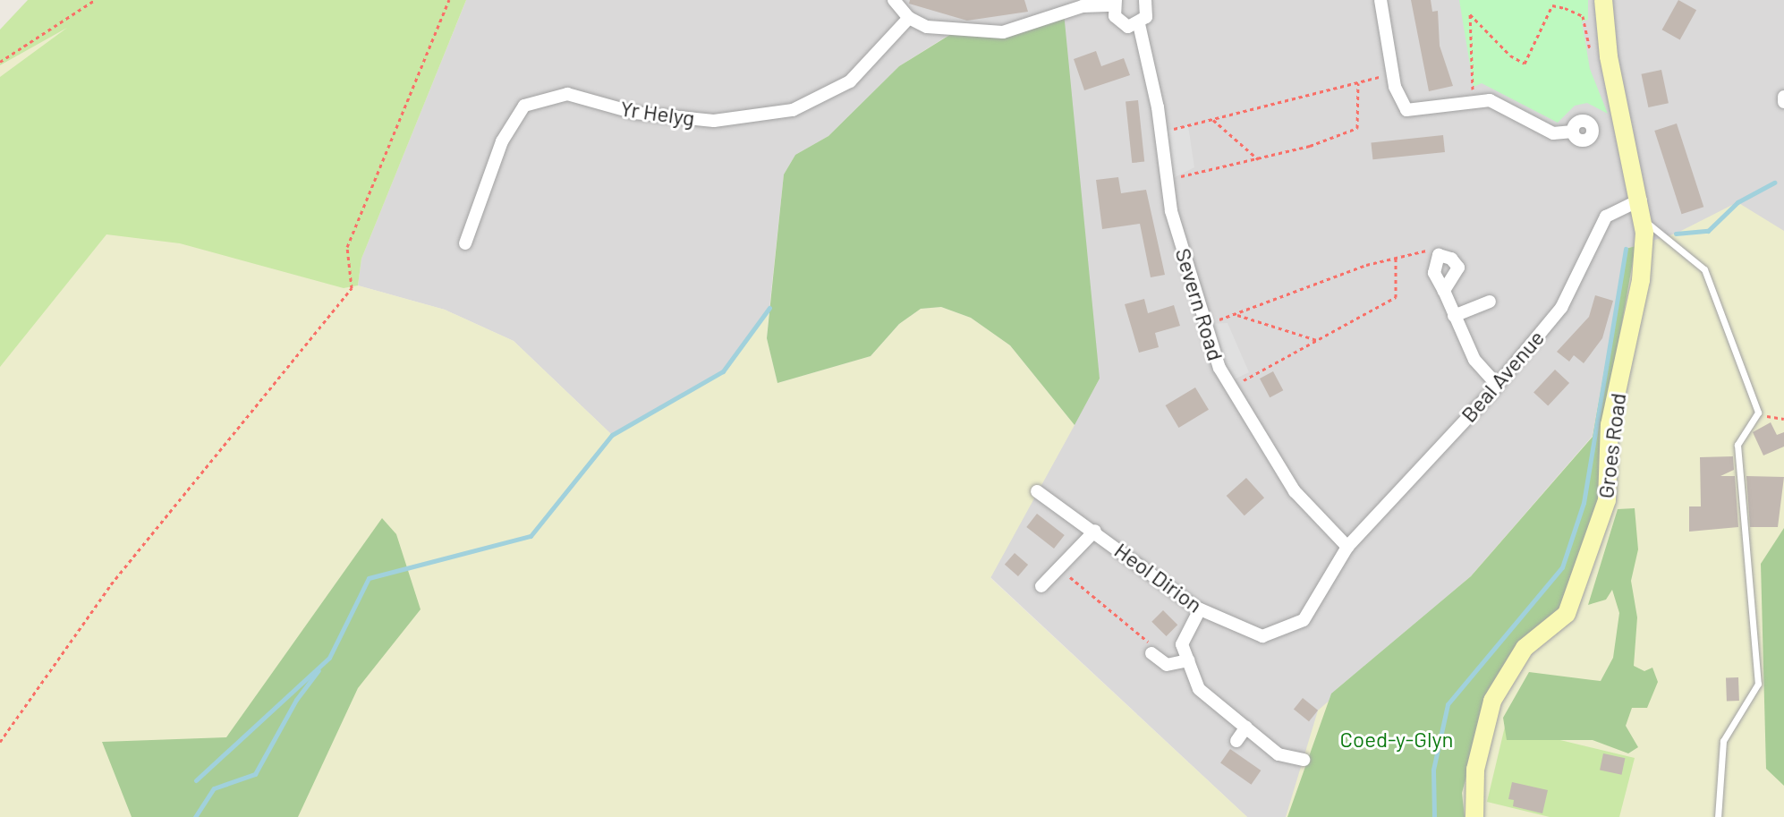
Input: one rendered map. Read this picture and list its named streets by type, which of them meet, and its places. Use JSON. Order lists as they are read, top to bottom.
{
  "streets": {
    "street": [
      "Yr Helyg",
      "Severn Road",
      "Beal Avenue",
      "Groes Road",
      "Heol Dirion"
    ]
  },
  "crossings": [
    ["Severn Road", "Beal Avenue"],
    ["Severn Road", "Heol Dirion"],
    ["Beal Avenue", "Groes Road"],
    ["Beal Avenue", "Heol Dirion"]
  ],
  "parks": ["Coed-y-Glyn"]
}
